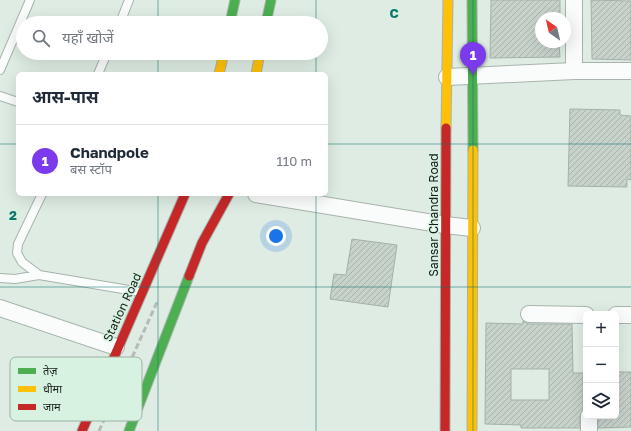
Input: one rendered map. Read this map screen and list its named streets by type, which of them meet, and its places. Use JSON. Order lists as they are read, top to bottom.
{
  "streets": {
    "street": ["Sansar Chandra Road", "Station Road"]
  },
  "legend": ["तेज़", "धीमा", "जाम"],
  "north": "top left",
  "page": {
    "search": "यहाँ खोजें",
    "pins": "1",
    "heading": "आस-पास",
    "list": [
      {
        "mark": "1",
        "name": "Chandpole",
        "note": "बस स्टॉप",
        "value": "110 m"
      }
    ],
    "map_buttons": ["+", "−"]
  },
  "grid": {
    "columns": ["C"],
    "rows": ["2"]
  }
}
